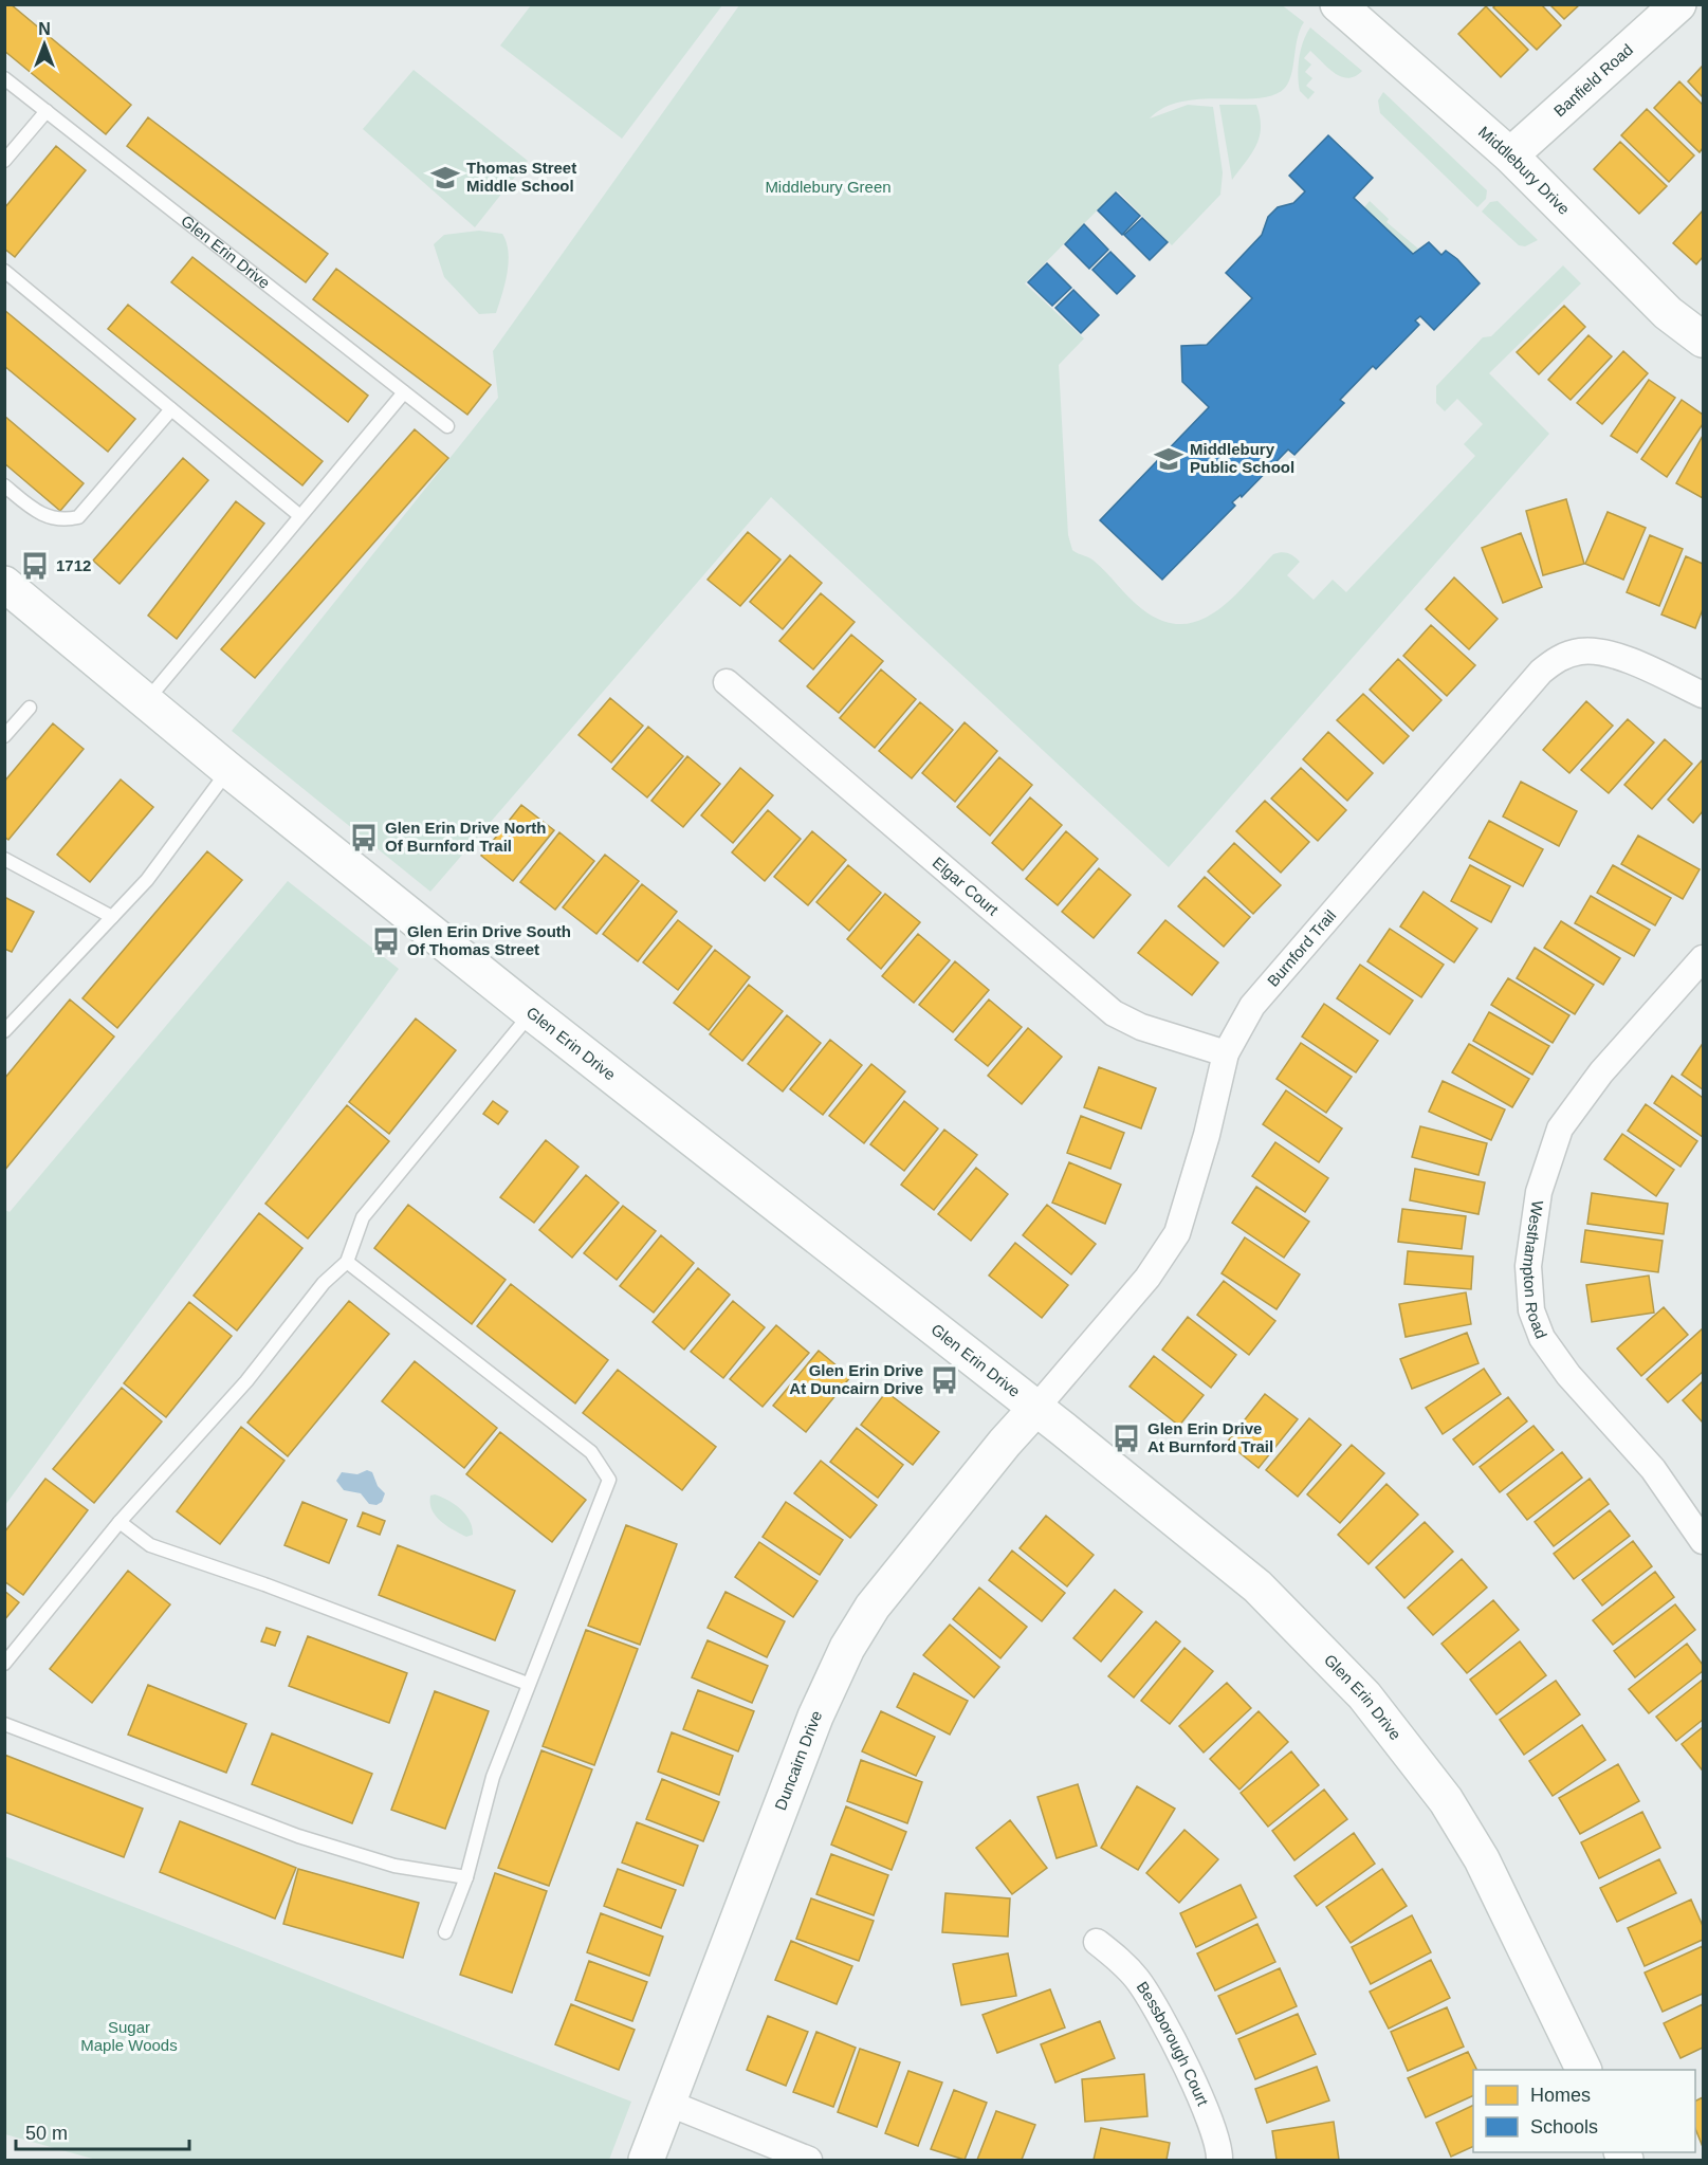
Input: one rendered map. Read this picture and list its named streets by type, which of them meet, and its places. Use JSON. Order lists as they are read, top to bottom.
{
  "streets": {
    "street": [
      "Banfield Road",
      "Middlebury Drive",
      "Glen Erin Drive",
      "Elgar Court",
      "Burnford Trail",
      "Westhampton Road",
      "Duncairn Drive",
      "Bessborough Court"
    ]
  },
  "crossings": [
    ["Banfield Road", "Middlebury Drive"],
    ["Glen Erin Drive", "Burnford Trail"],
    ["Glen Erin Drive", "Duncairn Drive"],
    ["Elgar Court", "Burnford Trail"],
    ["Burnford Trail", "Duncairn Drive"]
  ],
  "parks": ["Middlebury Green", "Sugar Maple Woods"],
  "places": {
    "school or university": ["Thomas Street Middle School", "Middlebury Public School"],
    "bus stop": [
      "1712",
      "Glen Erin Drive North Of Burnford Trail",
      "Glen Erin Drive South Of Thomas Street",
      "Glen Erin Drive At Duncairn Drive",
      "Glen Erin Drive At Burnford Trail"
    ]
  },
  "legend": ["Homes", "Schools"],
  "scale_bar": "50 m",
  "north": "top"
}
